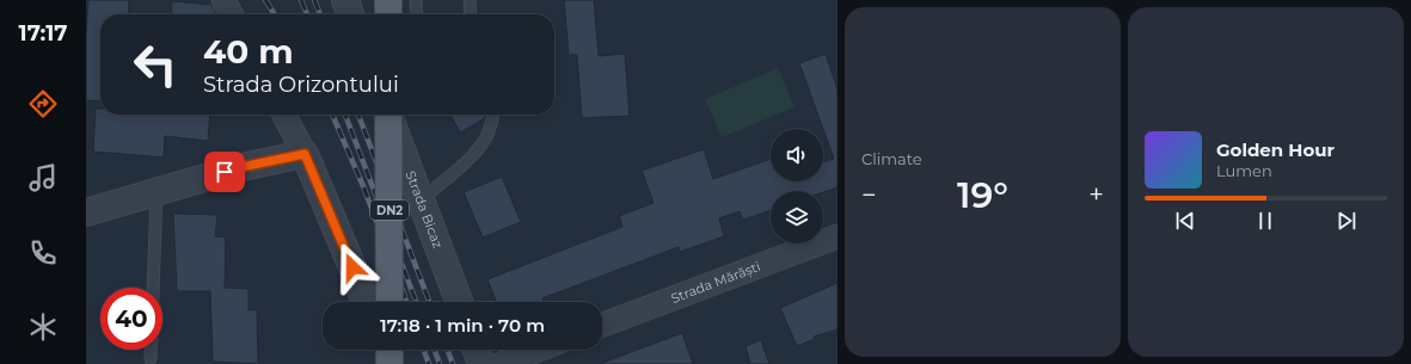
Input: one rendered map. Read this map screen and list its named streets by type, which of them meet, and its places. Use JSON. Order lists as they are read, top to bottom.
{
  "streets": {
    "main road": ["DN2"],
    "street": ["Strada Bicaz", "Strada Mărăști"]
  },
  "page": {
    "tabs": "17:17",
    "tile": "Climate",
    "turn": ["40 m", "Strada Orizontului"],
    "song": ["Golden Hour", "Lumen"],
    "heat": ["−", "19°", "+"],
    "limit": "40",
    "trip": "17:18 · 1 min · 70 m"
  }
}
